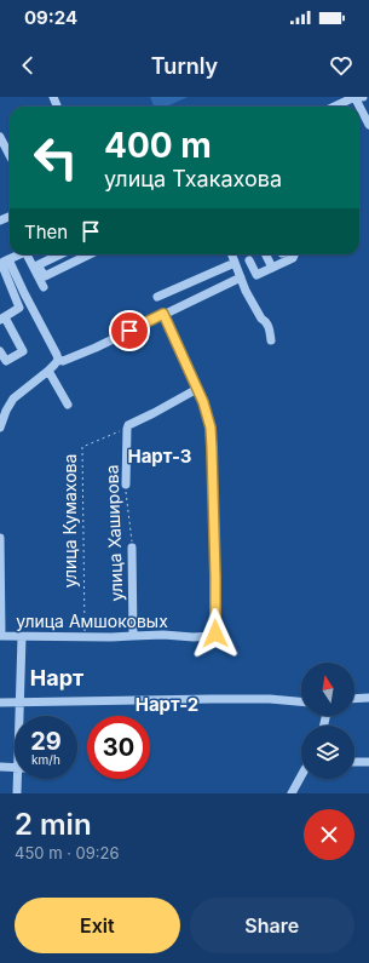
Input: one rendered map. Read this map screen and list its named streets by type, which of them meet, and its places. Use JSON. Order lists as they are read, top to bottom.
{
  "streets": {
    "street": ["улица Хаширова", "улица Амшоковых"],
    "path": ["улица Кумахова"]
  },
  "crossings": [
    ["улица Кумахова", "улица Хаширова"],
    ["улица Кумахова", "улица Амшоковых"],
    ["улица Хаширова", "улица Амшоковых"]
  ],
  "districts": ["Нарт-3", "Нарт", "Нарт-2"],
  "north": "top",
  "page": {
    "status": "09:24",
    "header": "Turnly",
    "turn": ["400 m", "улица Тхакахова"],
    "then": "Then",
    "speed": "29 km/h",
    "limit": "30",
    "heading": ["2 min", "450 m · 09:26"],
    "buttons": ["Exit", "Share"]
  }
}
